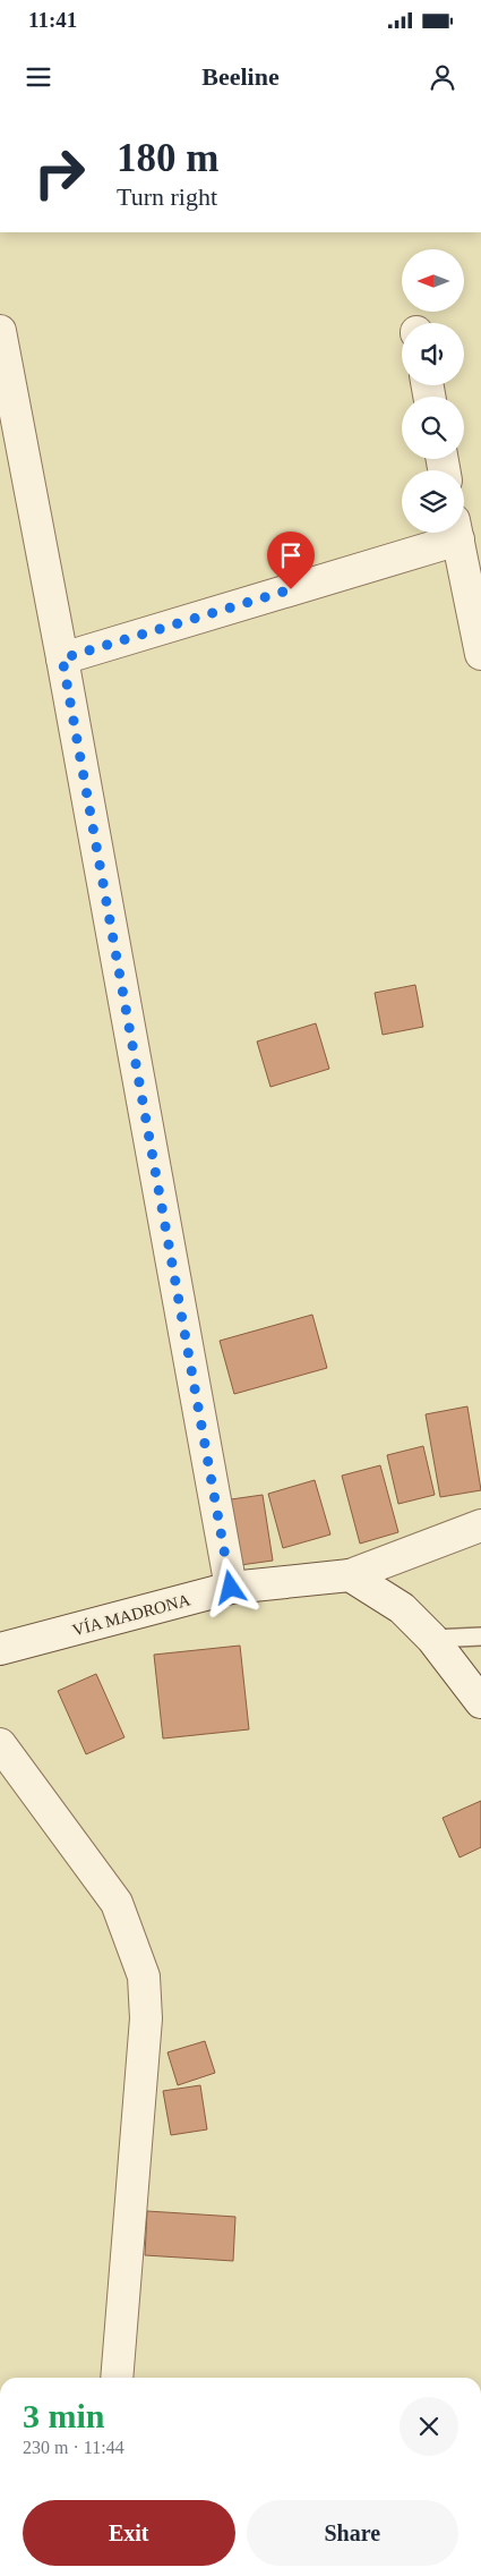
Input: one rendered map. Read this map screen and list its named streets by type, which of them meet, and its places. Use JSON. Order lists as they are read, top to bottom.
{
  "streets": {
    "street": ["VÍA MADRONA"]
  },
  "north": "left",
  "page": {
    "status": "11:41",
    "header": "Beeline",
    "turn": ["180 m", "Turn right"],
    "heading": ["3 min", "230 m · 11:44"],
    "buttons": ["Exit", "Share"]
  }
}
